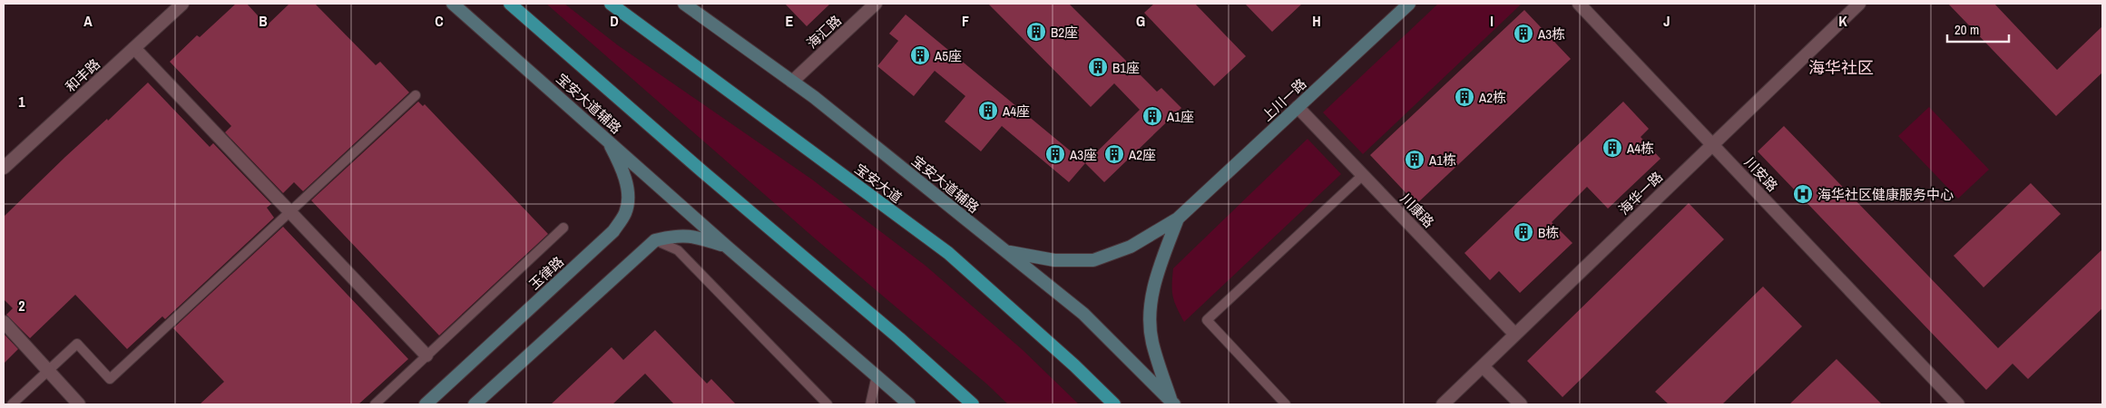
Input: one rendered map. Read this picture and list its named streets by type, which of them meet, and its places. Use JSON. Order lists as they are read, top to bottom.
{
  "streets": {
    "main road": [
      "上川一路",
      "宝安大道辅路",
      "宝安大道",
      "玉律路"
    ],
    "street": [
      "海汇路",
      "和丰路",
      "川安路",
      "海华一路",
      "川康路"
    ]
  },
  "crossings": [
    ["海汇路", "宝安大道辅路"],
    ["上川一路", "宝安大道辅路"],
    ["上川一路", "川康路"],
    ["宝安大道辅路", "玉律路"],
    ["川安路", "海华一路"],
    ["海华一路", "川康路"]
  ],
  "districts": ["海华社区"],
  "places": {
    "building": [
      "B2座",
      "A3栋",
      "A5座",
      "B1座",
      "A2栋",
      "A4座",
      "A1座",
      "A4栋",
      "A3座",
      "A2座",
      "A1栋",
      "B栋"
    ],
    "hospital": ["海华社区健康服务中心"]
  },
  "scale_bar": "20 m",
  "grid": {
    "columns": [
      "A",
      "B",
      "C",
      "D",
      "E",
      "F",
      "G",
      "H",
      "I",
      "J",
      "K"
    ],
    "rows": ["1", "2"]
  }
}
